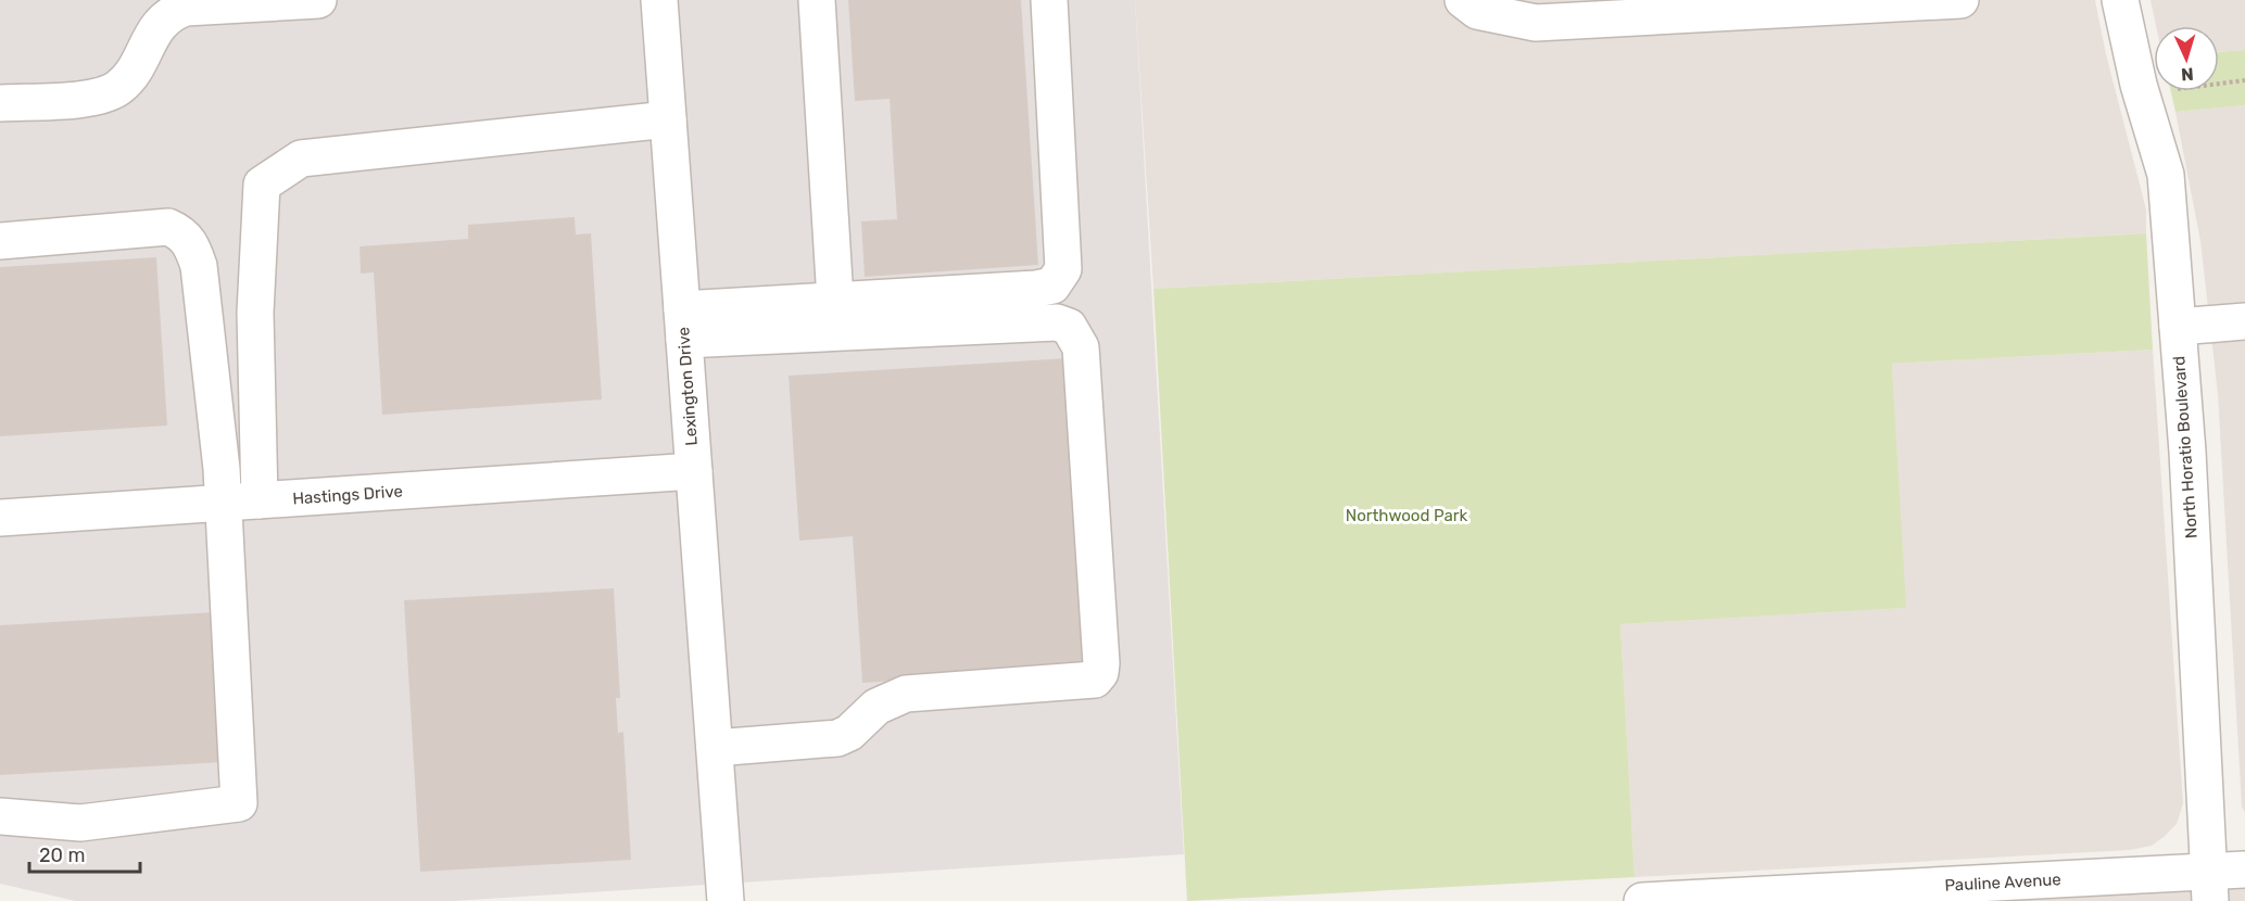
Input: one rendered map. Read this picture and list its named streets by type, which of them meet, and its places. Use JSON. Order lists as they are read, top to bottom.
{
  "streets": {
    "street": [
      "Lexington Drive",
      "North Horatio Boulevard",
      "Hastings Drive",
      "Pauline Avenue"
    ]
  },
  "crossings": [
    ["Lexington Drive", "Hastings Drive"],
    ["North Horatio Boulevard", "Pauline Avenue"]
  ],
  "parks": ["Northwood Park"],
  "scale_bar": "20 m",
  "north": "bottom"
}
